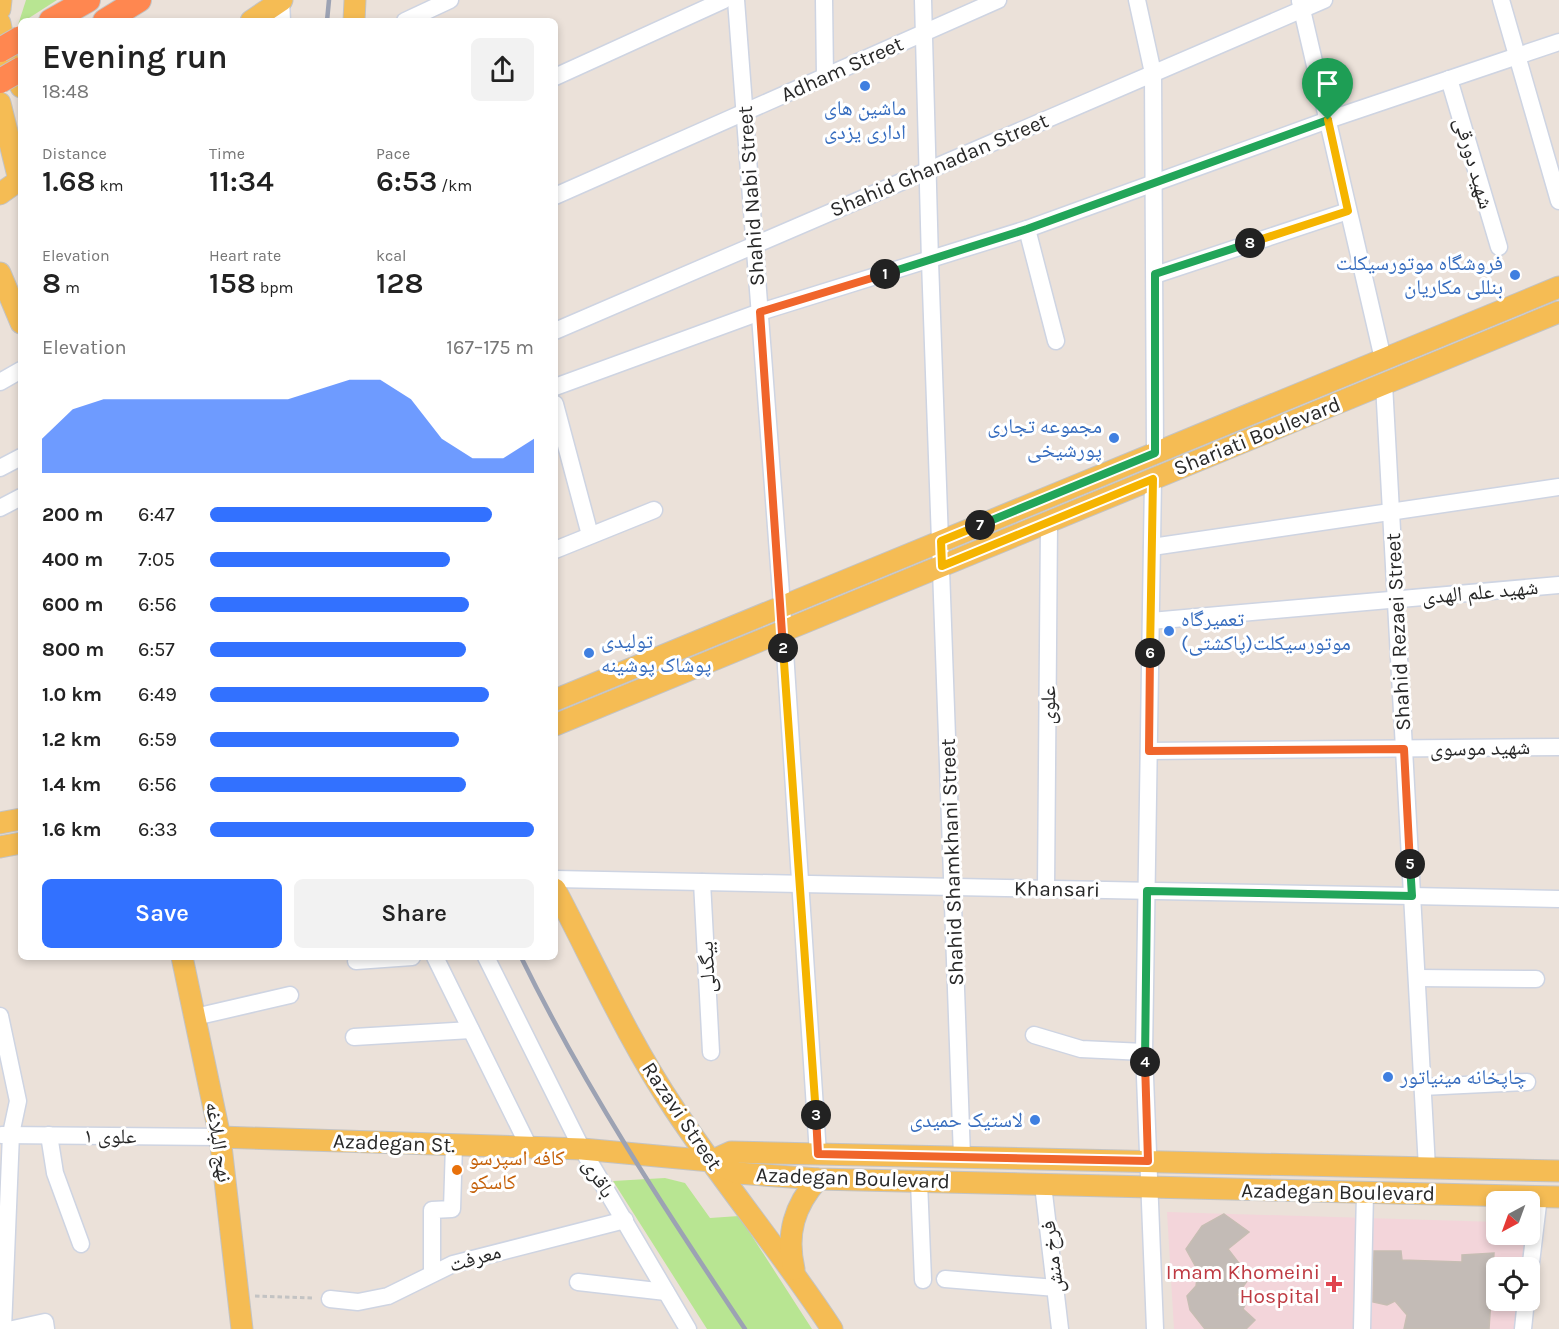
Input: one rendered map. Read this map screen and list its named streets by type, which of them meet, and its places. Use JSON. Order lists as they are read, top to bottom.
{
  "streets": {
    "main road": [
      "Shariati Boulevard",
      "Razavi Street",
      "نهج البلاغه",
      "Azadegan St.",
      "Azadegan Boulevard"
    ],
    "street": [
      "Adham Street",
      "شهید دورقی",
      "Shahid Ghanadan Street",
      "Shahid Nabi Street",
      "شهید علم الهدی",
      "Shahid Rezaei Street",
      "علوی",
      "شهید موسوی",
      "Shahid Shamkhani Street",
      "Khansari",
      "بیگدلی",
      "علوی ۱",
      "باقری",
      "فرخ منش",
      "معرفت"
    ]
  },
  "crossings": [
    ["Adham Street", "Shahid Nabi Street"],
    ["Shahid Ghanadan Street", "Shahid Nabi Street"],
    ["Shahid Nabi Street", "Shariati Boulevard"],
    ["Shariati Boulevard", "Shahid Rezaei Street"],
    ["Shariati Boulevard", "علوی"],
    ["Shariati Boulevard", "Shahid Shamkhani Street"],
    ["شهید علم الهدی", "Shahid Rezaei Street"],
    ["Shahid Rezaei Street", "شهید موسوی"],
    ["Shahid Rezaei Street", "Khansari"],
    ["Shahid Rezaei Street", "Azadegan Boulevard"],
    ["علوی", "Khansari"],
    ["Shahid Shamkhani Street", "Khansari"],
    ["Shahid Shamkhani Street", "Azadegan Boulevard"],
    ["Khansari", "بیگدلی"],
    ["Razavi Street", "Azadegan St."],
    ["Razavi Street", "Azadegan Boulevard"],
    ["علوی ۱", "نهج البلاغه"],
    ["علوی ۱", "Azadegan St."],
    ["نهج البلاغه", "Azadegan St."],
    ["Azadegan St.", "باقری"],
    ["Azadegan St.", "Azadegan Boulevard"],
    ["باقری", "معرفت"],
    ["Azadegan Boulevard", "فرخ منش"]
  ],
  "places": {
    "other": [
      "ماشین های اداری یزدی",
      "فروشگاه موتورسیکلت بنللی مکاریان",
      "مجموعه تجاری پورشیخی",
      "تعمیرگاه موتورسیکلت(پاکشتی)",
      "تولیدی پوشاک پوشینه",
      "چاپخانه مینیاتور",
      "لاستیک حمیدی",
      "کافه اسپرسو کاسکو"
    ],
    "health": ["Imam Khomeini Hospital"]
  },
  "north": "bottom left",
  "page": {
    "heading": ["Evening run", "18:48"],
    "stats": [
      ["Distance", "1.68 km"],
      ["Time", "11:34"],
      ["Pace", "6:53 /km"],
      ["Elevation", "8 m"],
      ["Heart rate", "158 bpm"],
      ["kcal", "128"]
    ],
    "pins": [
      "8",
      "1",
      "7",
      "2",
      "6",
      "5",
      "4",
      "3"
    ],
    "chart": ["Elevation", "167–175 m"],
    "list": [
      {
        "name": "200 m",
        "note": "6:47"
      },
      {
        "name": "400 m",
        "note": "7:05"
      },
      {
        "name": "600 m",
        "note": "6:56"
      },
      {
        "name": "800 m",
        "note": "6:57"
      },
      {
        "name": "1.0 km",
        "note": "6:49"
      },
      {
        "name": "1.2 km",
        "note": "6:59"
      },
      {
        "name": "1.4 km",
        "note": "6:56"
      },
      {
        "name": "1.6 km",
        "note": "6:33"
      }
    ],
    "buttons": ["Save", "Share"]
  }
}
